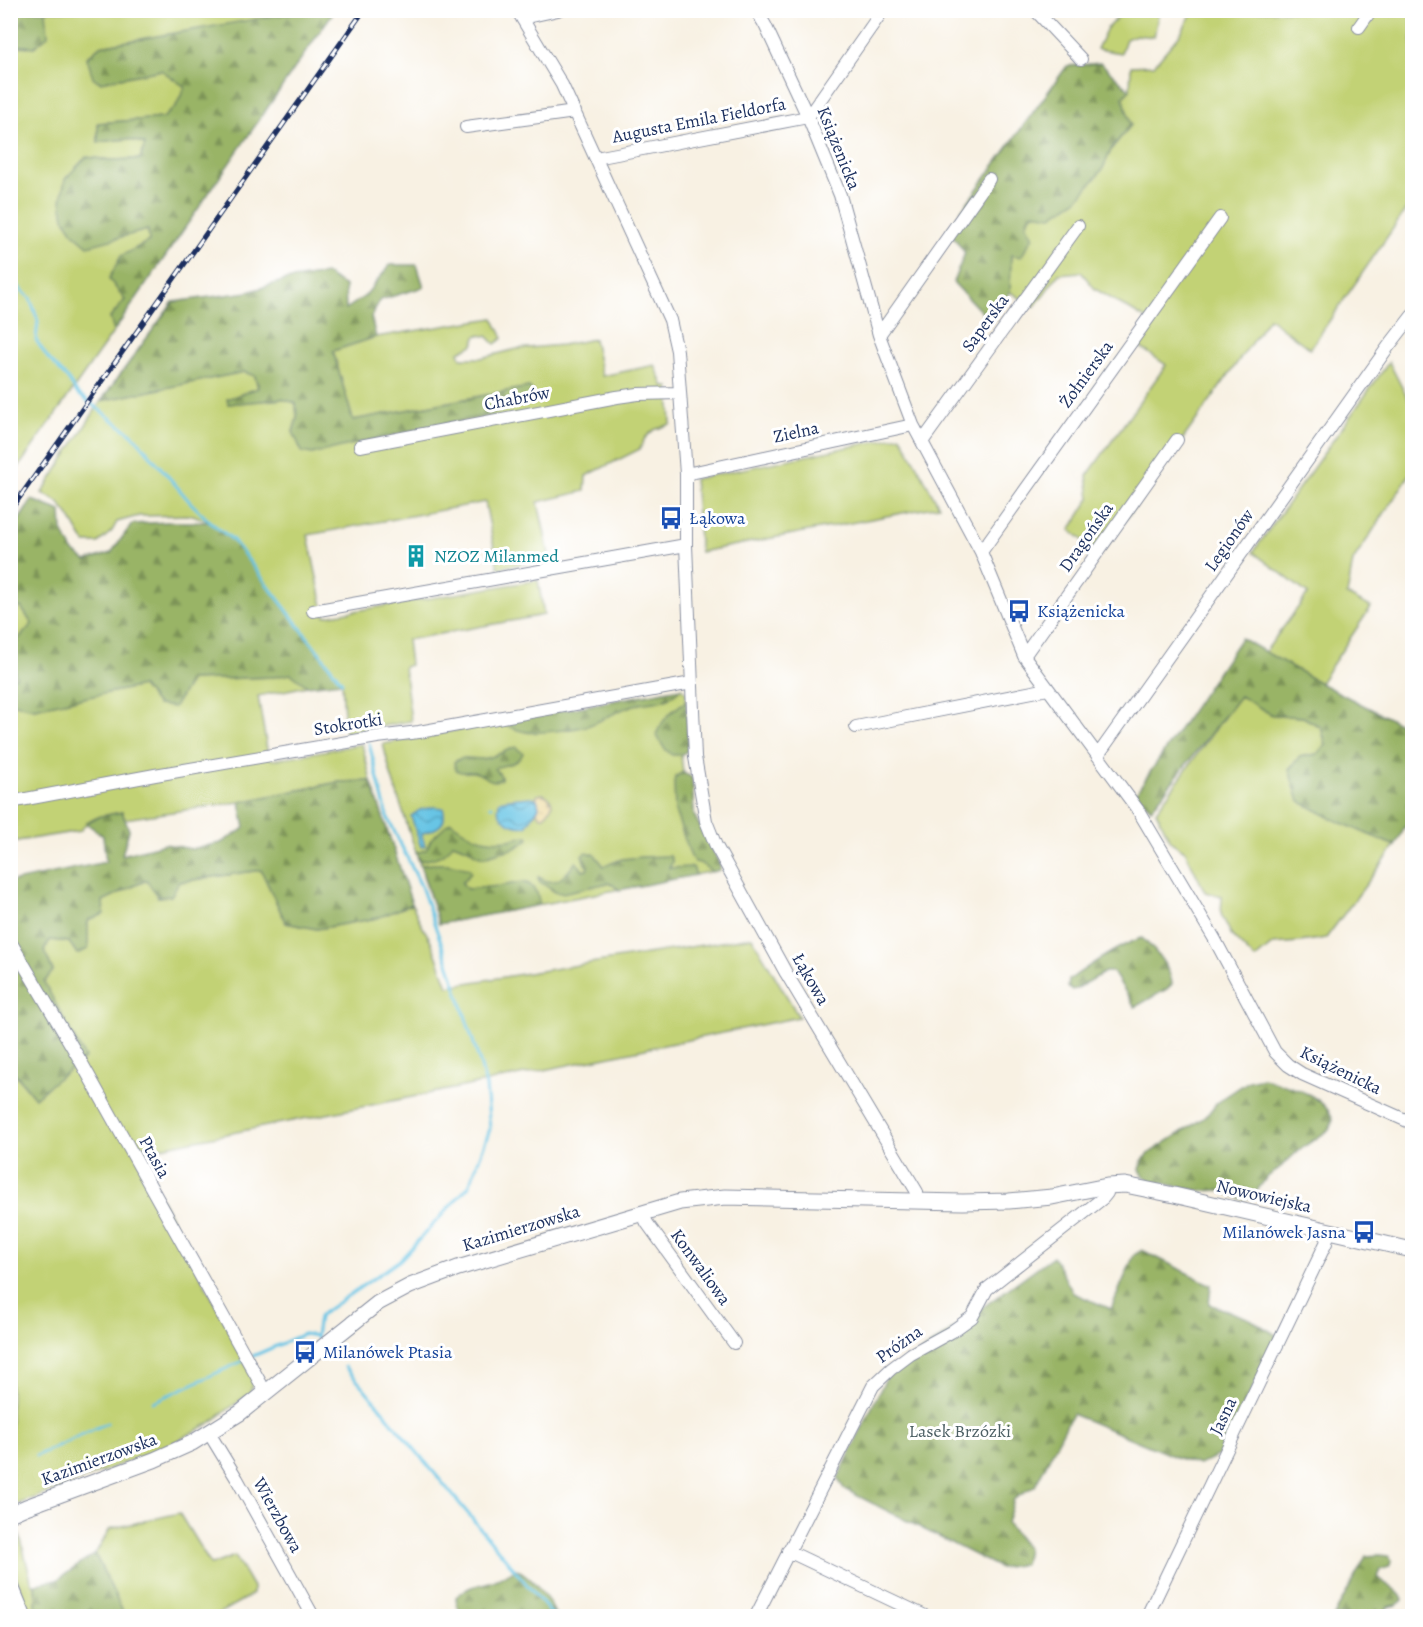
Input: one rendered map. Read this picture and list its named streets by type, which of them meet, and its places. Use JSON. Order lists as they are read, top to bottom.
{
  "streets": {
    "street": [
      "Augusta Emila Fieldorfa",
      "Książenicka",
      "Saperska",
      "Żołnierska",
      "Chabrów",
      "Zielna",
      "Dragońska",
      "Legionów",
      "Stokrotki",
      "Łąkowa",
      "Ptasia",
      "Nowowiejska",
      "Kazimierzowska",
      "Konwaliowa",
      "Próżna",
      "Jasna",
      "Wierzbowa"
    ]
  },
  "crossings": [
    ["Augusta Emila Fieldorfa", "Książenicka"],
    ["Augusta Emila Fieldorfa", "Łąkowa"],
    ["Książenicka", "Saperska"],
    ["Książenicka", "Żołnierska"],
    ["Książenicka", "Zielna"],
    ["Książenicka", "Dragońska"],
    ["Książenicka", "Legionów"],
    ["Chabrów", "Łąkowa"],
    ["Zielna", "Łąkowa"],
    ["Stokrotki", "Łąkowa"],
    ["Łąkowa", "Kazimierzowska"],
    ["Ptasia", "Kazimierzowska"],
    ["Nowowiejska", "Kazimierzowska"],
    ["Nowowiejska", "Próżna"],
    ["Nowowiejska", "Jasna"],
    ["Kazimierzowska", "Konwaliowa"],
    ["Kazimierzowska", "Próżna"],
    ["Kazimierzowska", "Wierzbowa"]
  ],
  "parks": ["Lasek Brzózki"],
  "places": {
    "bus stop": [
      "Łąkowa",
      "Książenicka",
      "Milanówek Jasna",
      "Milanówek Ptasia"
    ],
    "building": ["NZOZ Milanmed"]
  }
}
